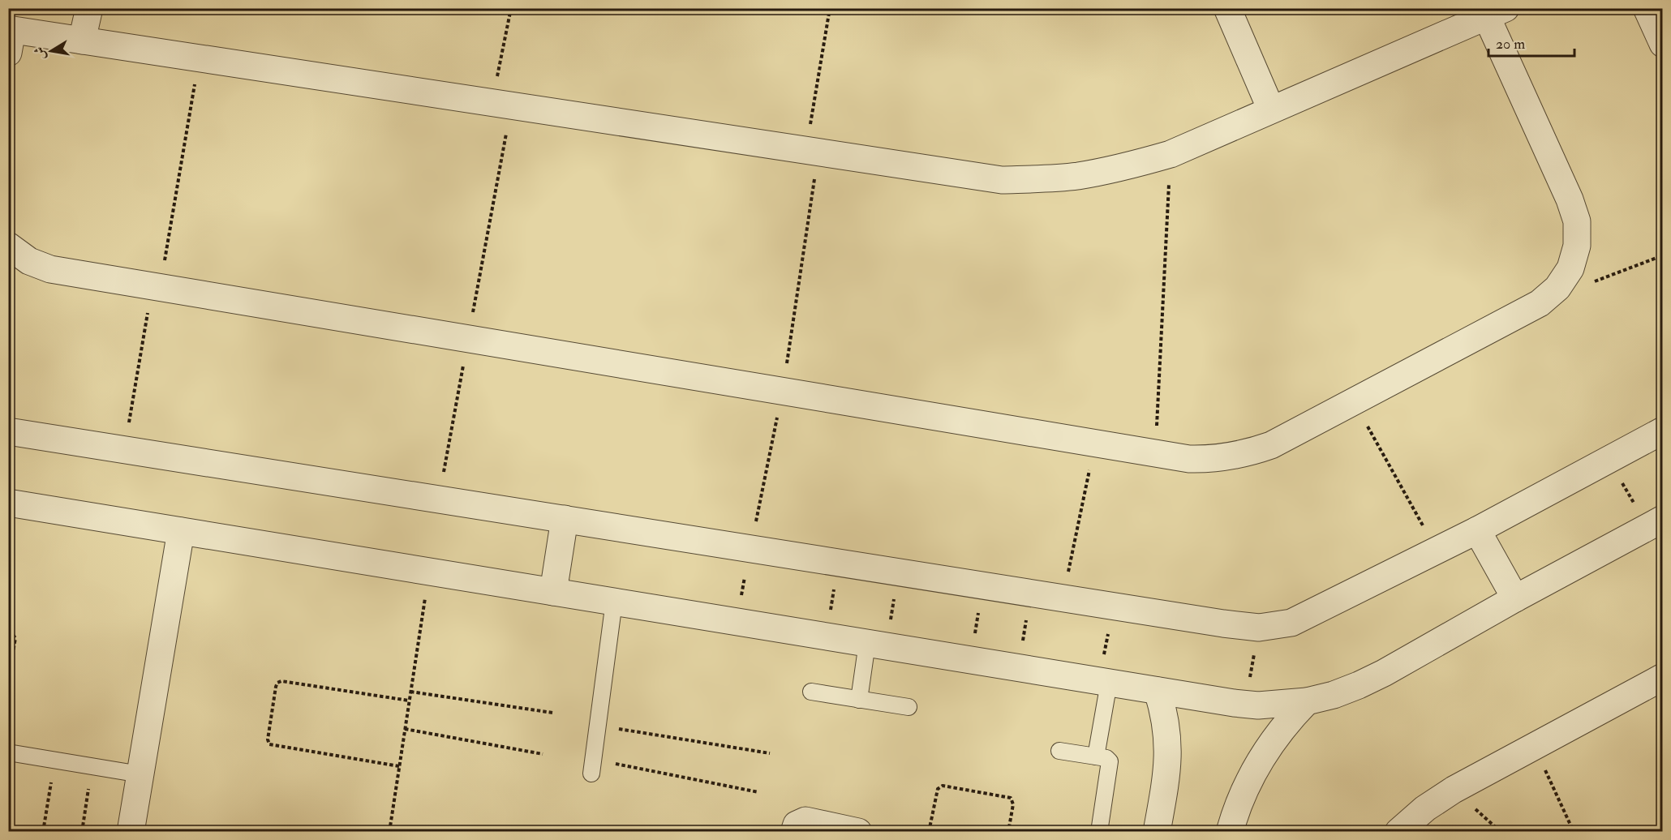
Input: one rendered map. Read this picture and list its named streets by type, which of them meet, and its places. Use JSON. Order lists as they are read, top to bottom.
{
  "scale_bar": "20 m",
  "north": "left"
}
